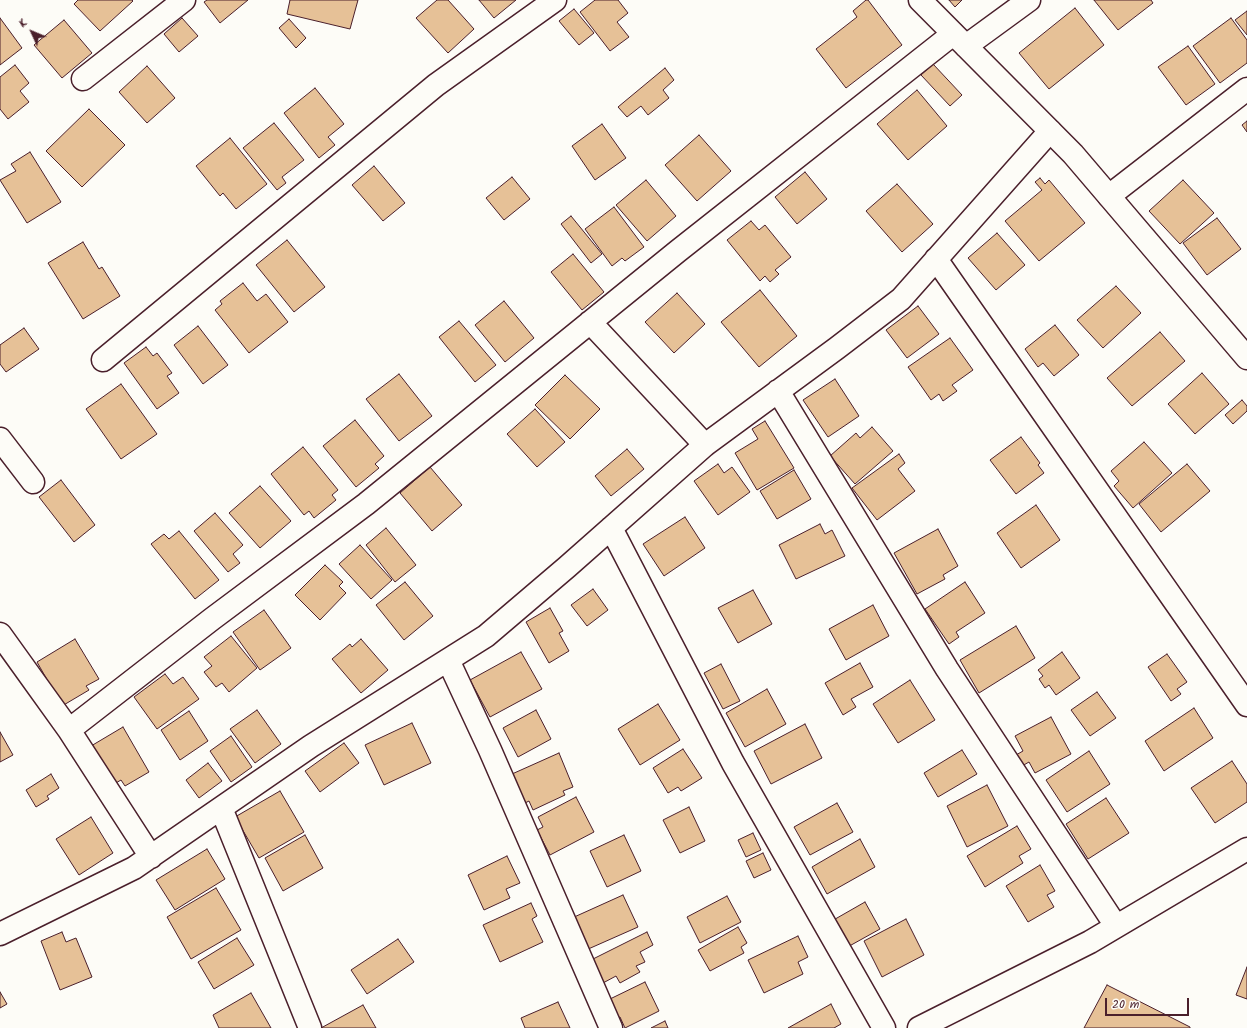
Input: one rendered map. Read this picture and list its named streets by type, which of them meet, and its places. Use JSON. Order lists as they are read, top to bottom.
{
  "scale_bar": "20 m",
  "north": "top left"
}
